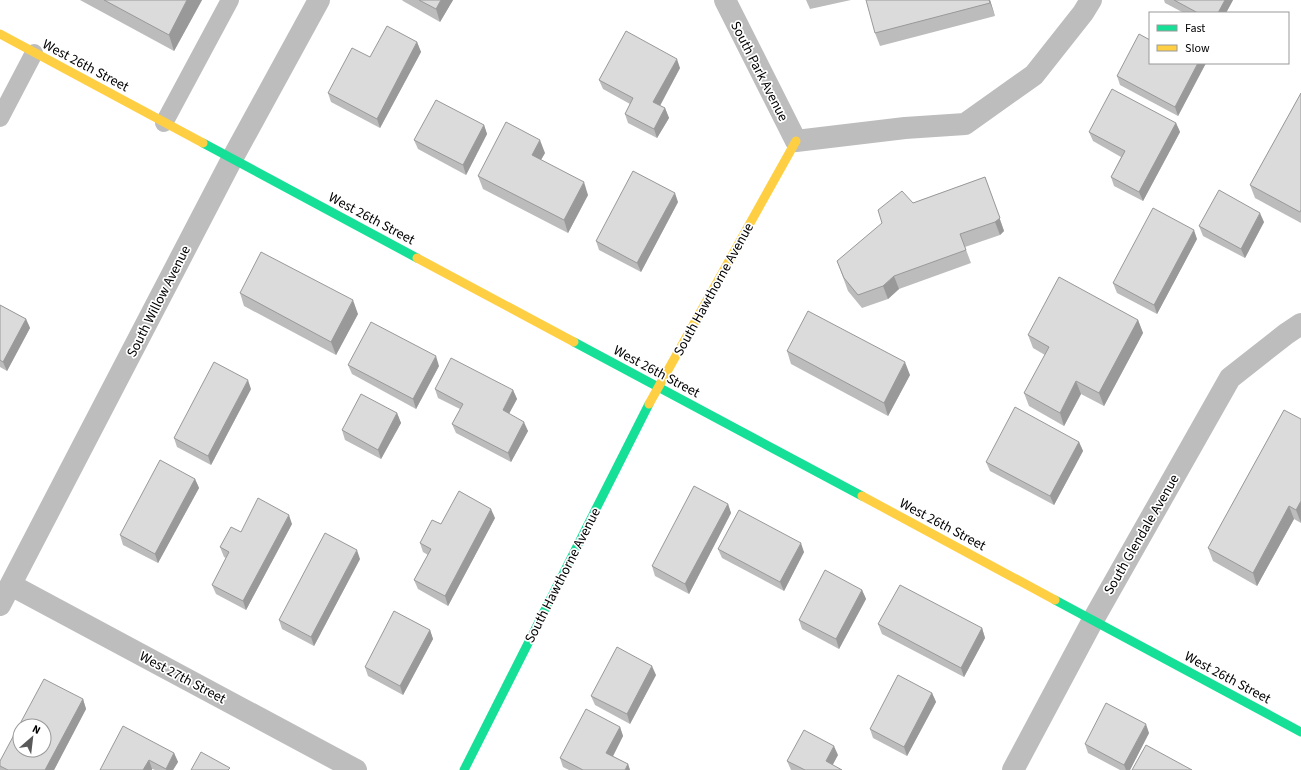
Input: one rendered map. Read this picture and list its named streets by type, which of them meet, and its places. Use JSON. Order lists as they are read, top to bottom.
{
  "streets": {
    "main road": ["West 26th Street", "South Hawthorne Avenue"],
    "street": [
      "South Park Avenue",
      "South Willow Avenue",
      "South Glendale Avenue",
      "West 27th Street"
    ]
  },
  "crossings": [
    ["West 26th Street", "South Hawthorne Avenue"],
    ["West 26th Street", "South Willow Avenue"],
    ["West 26th Street", "South Glendale Avenue"],
    ["South Park Avenue", "South Hawthorne Avenue"],
    ["South Willow Avenue", "West 27th Street"]
  ],
  "legend": ["Fast", "Slow"],
  "north": "top right"
}
